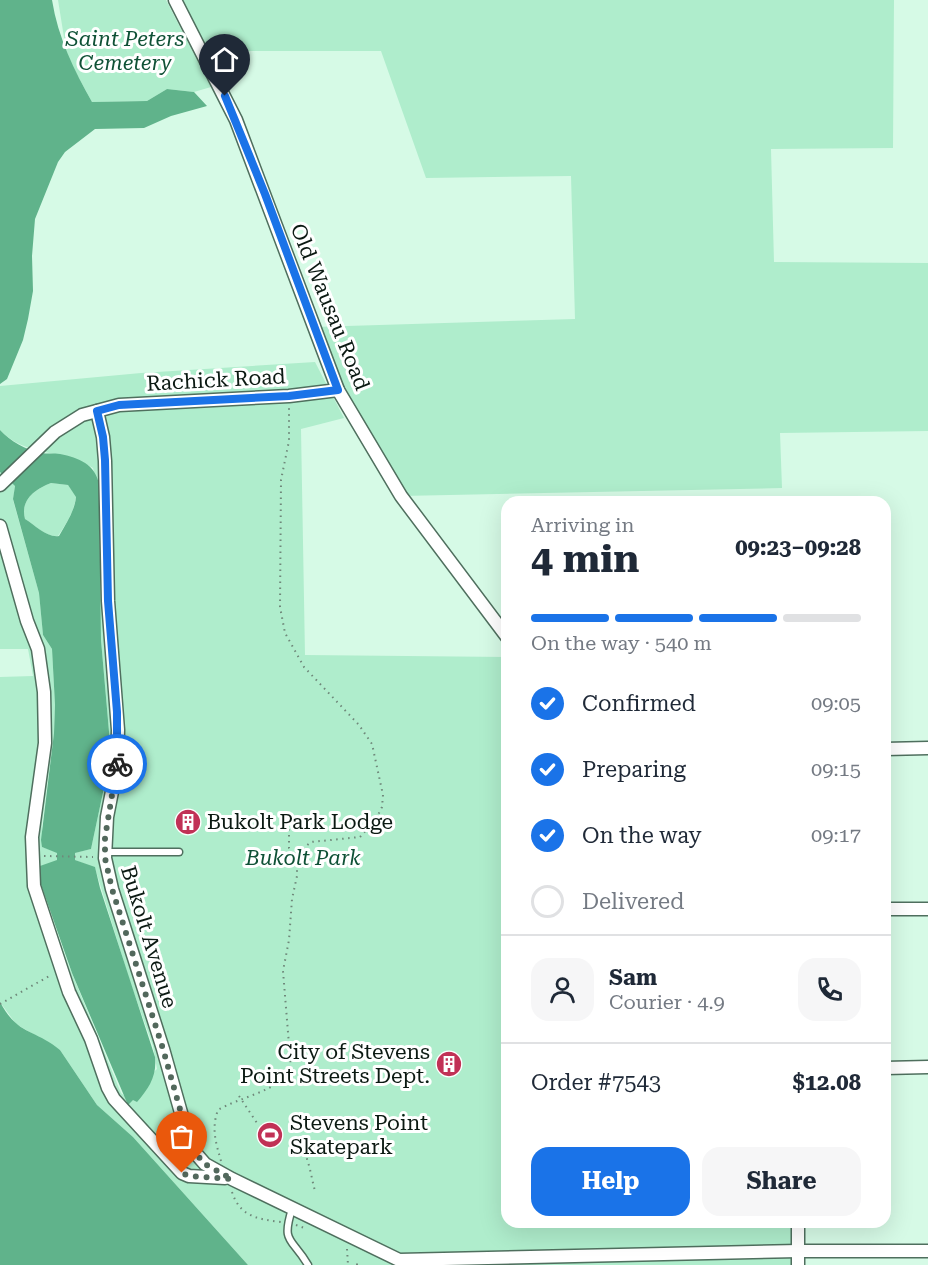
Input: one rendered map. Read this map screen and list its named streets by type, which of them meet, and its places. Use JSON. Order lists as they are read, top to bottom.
{
  "streets": {
    "street": ["Old Wausau Road", "Rachick Road", "Bukolt Avenue"]
  },
  "crossings": [
    ["Old Wausau Road", "Rachick Road"],
    ["Rachick Road", "Bukolt Avenue"]
  ],
  "parks": ["Saint Peters Cemetery", "Bukolt Park"],
  "places": {
    "building": ["Bukolt Park Lodge", "City of Stevens Point Streets Dept."],
    "sports": ["Stevens Point Skatepark"]
  },
  "page": {
    "heading": ["4 min", "Arriving in", "09:23–09:28"],
    "panel": [
      "Sam",
      "Courier · 4.9",
      "Order #7543",
      "$12.08"
    ],
    "bar": "On the way · 540 m",
    "list": [
      ["Confirmed", "09:05"],
      ["Preparing", "09:15"],
      ["On the way", "09:17"],
      "Delivered"
    ],
    "buttons": ["Help", "Share"]
  }
}
